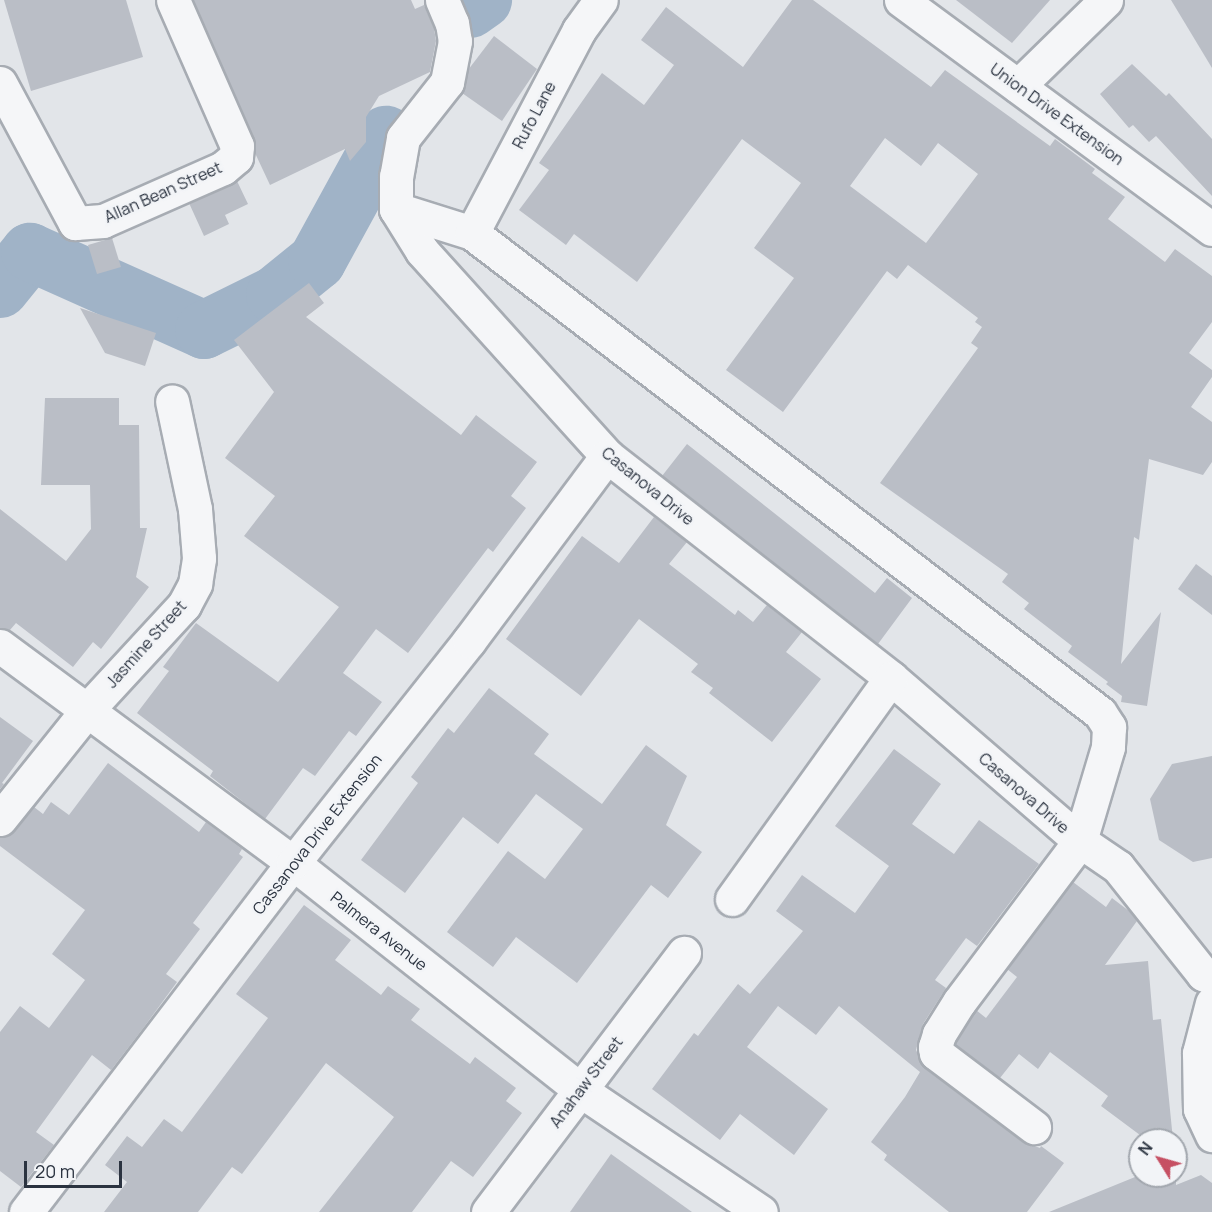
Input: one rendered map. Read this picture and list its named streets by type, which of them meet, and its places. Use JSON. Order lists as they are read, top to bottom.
{
  "streets": {
    "street": [
      "Union Drive Extension",
      "Rufo Lane",
      "Allan Bean Street",
      "Casanova Drive",
      "Jasmine Street",
      "Cassanova Drive Extension",
      "Palmera Avenue",
      "Anahaw Street"
    ]
  },
  "crossings": [
    ["Rufo Lane", "Casanova Drive"],
    ["Casanova Drive", "Cassanova Drive Extension"],
    ["Jasmine Street", "Palmera Avenue"],
    ["Cassanova Drive Extension", "Palmera Avenue"],
    ["Palmera Avenue", "Anahaw Street"]
  ],
  "scale_bar": "20 m",
  "north": "top left"
}
